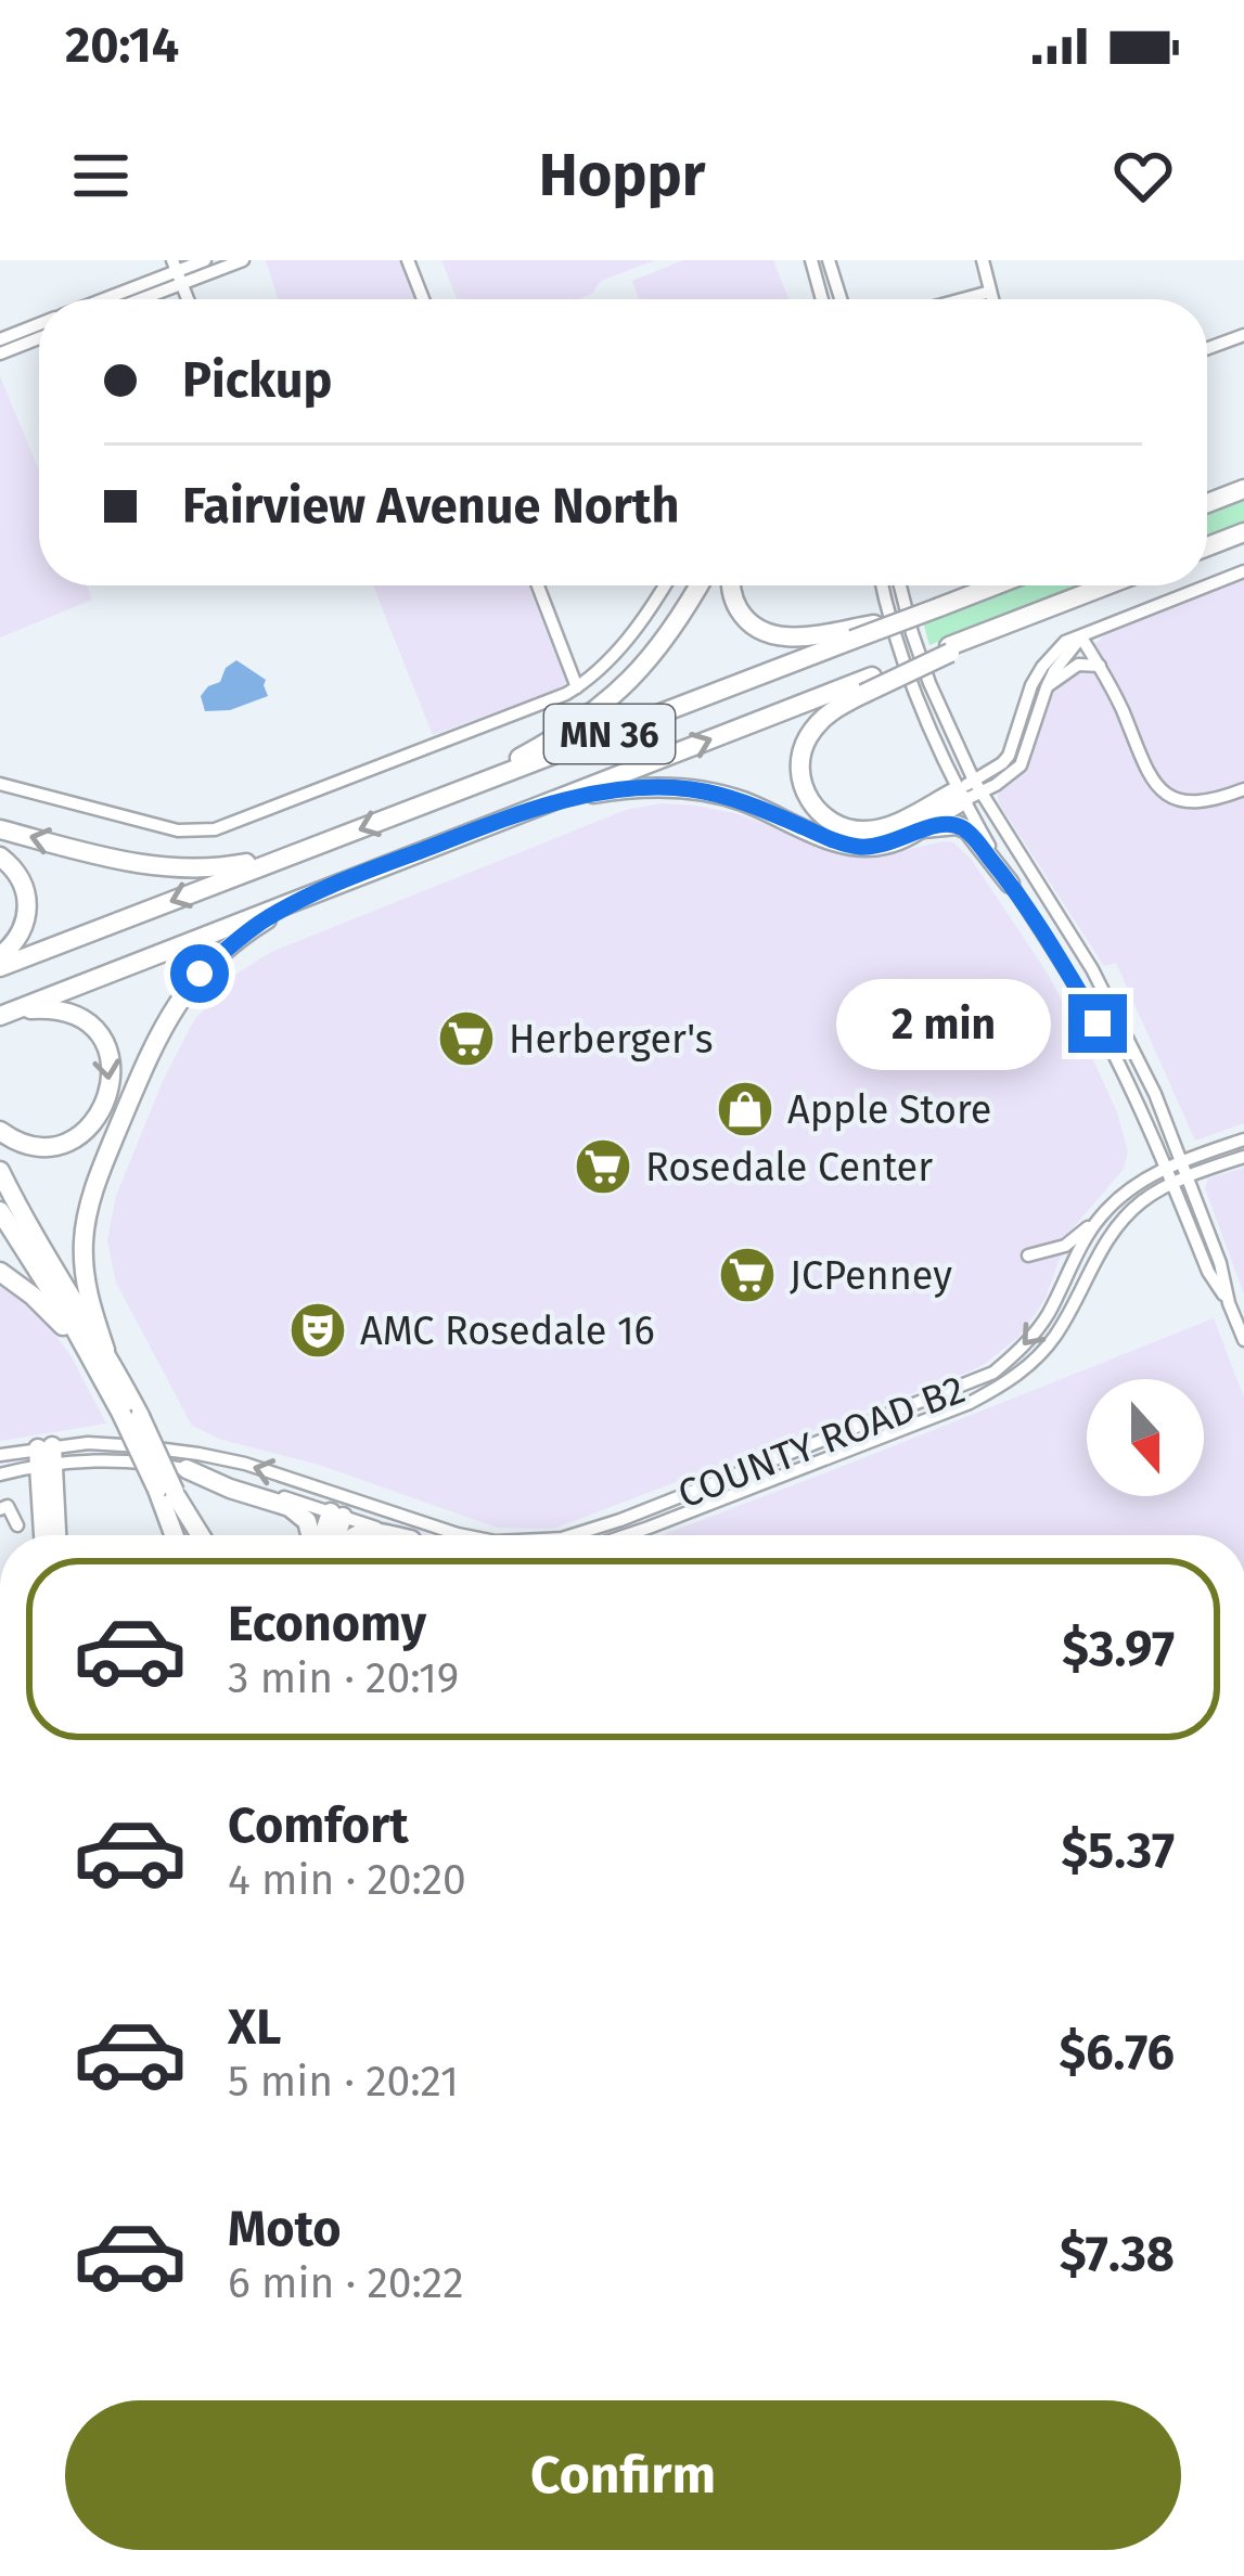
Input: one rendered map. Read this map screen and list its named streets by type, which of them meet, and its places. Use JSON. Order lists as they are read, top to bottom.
{
  "streets": {
    "highway": ["MN 36"],
    "street": ["COUNTY ROAD B2"]
  },
  "places": {
    "supermarket": ["Herberger's", "Rosedale Center", "JCPenney"],
    "shop": ["Apple Store"],
    "theatre": ["AMC Rosedale 16"]
  },
  "north": "bottom",
  "page": {
    "status": "20:14",
    "header": "Hoppr",
    "banner": ["Pickup", "Fairview Avenue North"],
    "bubble": "2 min",
    "list": [
      {
        "name": "Economy",
        "note": "3 min · 20:19",
        "value": "$3.97"
      },
      {
        "name": "Comfort",
        "note": "4 min · 20:20",
        "value": "$5.37"
      },
      {
        "name": "XL",
        "note": "5 min · 20:21",
        "value": "$6.76"
      },
      {
        "name": "Moto",
        "note": "6 min · 20:22",
        "value": "$7.38"
      }
    ],
    "buttons": "Confirm"
  }
}
